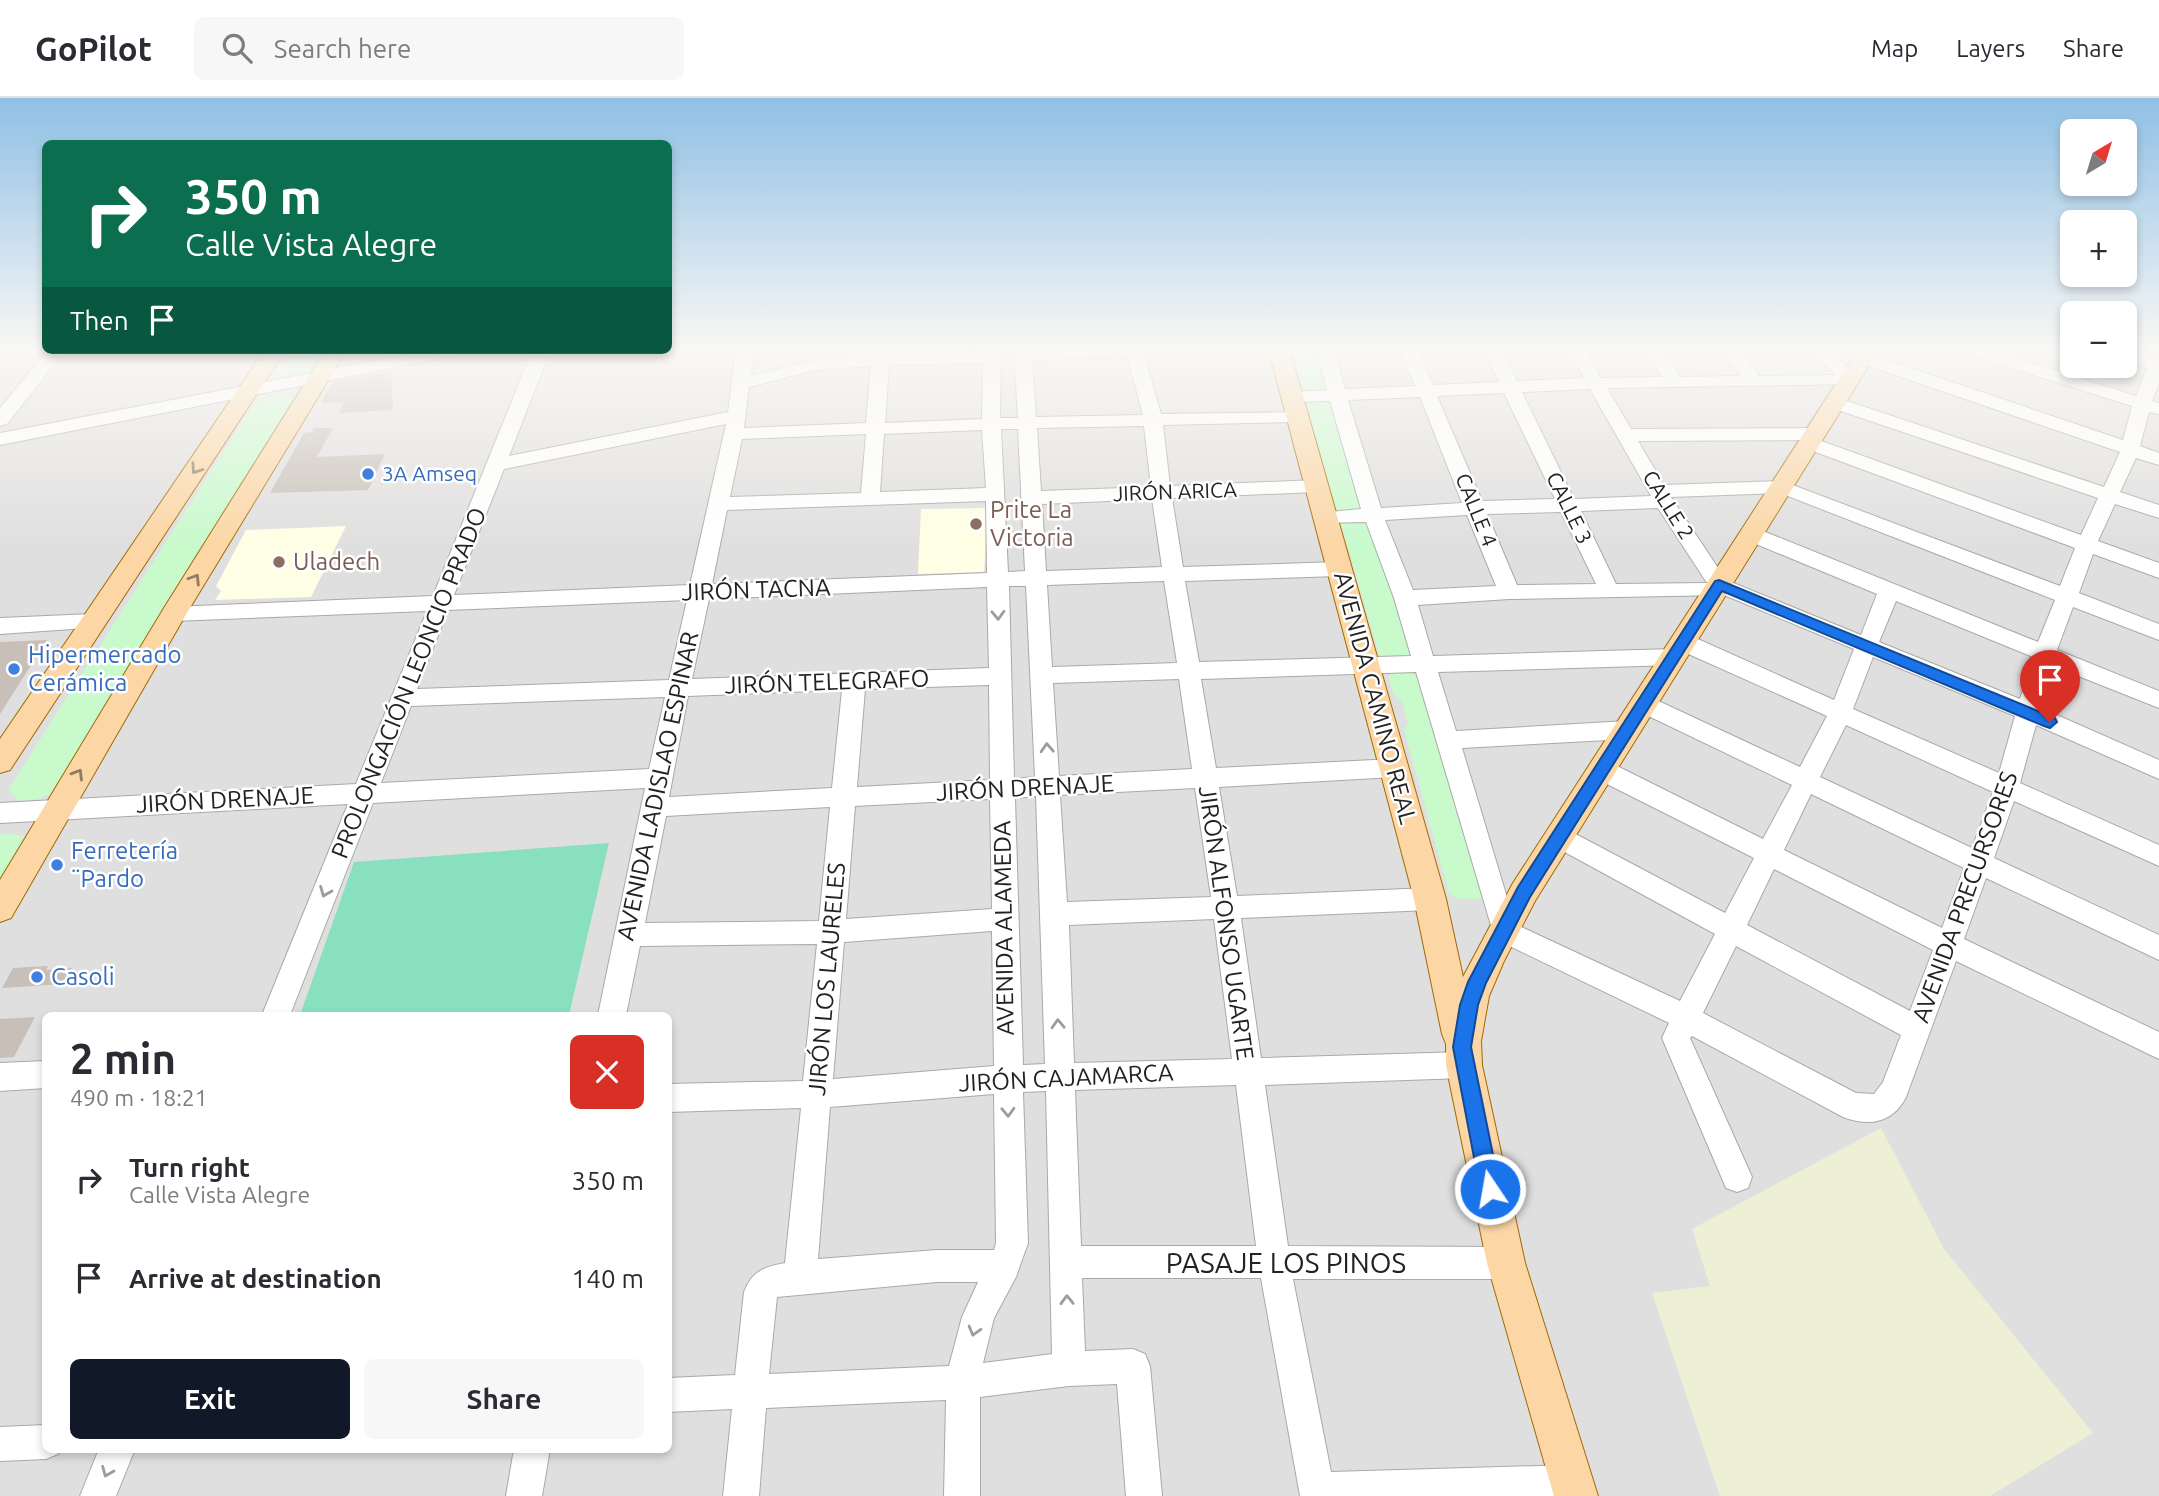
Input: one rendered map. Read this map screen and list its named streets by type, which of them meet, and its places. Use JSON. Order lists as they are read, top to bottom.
{
  "streets": {
    "main road": ["AVENIDA CAMINO REAL"],
    "street": [
      "JIRÓN ARICA",
      "CALLE 2",
      "CALLE 3",
      "CALLE 4",
      "JIRÓN TACNA",
      "JIRÓN TELEGRAFO",
      "PROLONGACIÓN LEONCIO PRADO",
      "AVENIDA LADISLAO ESPINAR",
      "JIRÓN DRENAJE",
      "AVENIDA PRECURSORES",
      "JIRÓN ALFONSO UGARTE",
      "AVENIDA ALAMEDA",
      "JIRÓN LOS LAURELES",
      "JIRÓN CAJAMARCA",
      "PASAJE LOS PINOS"
    ]
  },
  "crossings": [
    ["JIRÓN ARICA", "AVENIDA CAMINO REAL"],
    ["JIRÓN ARICA", "JIRÓN ALFONSO UGARTE"],
    ["JIRÓN ARICA", "AVENIDA ALAMEDA"],
    ["JIRÓN TACNA", "PROLONGACIÓN LEONCIO PRADO"],
    ["JIRÓN TACNA", "AVENIDA CAMINO REAL"],
    ["JIRÓN TACNA", "AVENIDA LADISLAO ESPINAR"],
    ["JIRÓN TACNA", "JIRÓN ALFONSO UGARTE"],
    ["JIRÓN TACNA", "AVENIDA ALAMEDA"],
    ["JIRÓN TELEGRAFO", "PROLONGACIÓN LEONCIO PRADO"],
    ["JIRÓN TELEGRAFO", "AVENIDA LADISLAO ESPINAR"],
    ["JIRÓN TELEGRAFO", "AVENIDA ALAMEDA"],
    ["JIRÓN TELEGRAFO", "JIRÓN LOS LAURELES"],
    ["PROLONGACIÓN LEONCIO PRADO", "JIRÓN DRENAJE"],
    ["AVENIDA CAMINO REAL", "JIRÓN DRENAJE"],
    ["AVENIDA CAMINO REAL", "JIRÓN CAJAMARCA"],
    ["AVENIDA CAMINO REAL", "PASAJE LOS PINOS"],
    ["AVENIDA LADISLAO ESPINAR", "JIRÓN DRENAJE"],
    ["JIRÓN DRENAJE", "JIRÓN ALFONSO UGARTE"],
    ["JIRÓN DRENAJE", "AVENIDA ALAMEDA"],
    ["JIRÓN DRENAJE", "JIRÓN LOS LAURELES"],
    ["JIRÓN ALFONSO UGARTE", "JIRÓN CAJAMARCA"],
    ["JIRÓN ALFONSO UGARTE", "PASAJE LOS PINOS"],
    ["AVENIDA ALAMEDA", "JIRÓN CAJAMARCA"],
    ["AVENIDA ALAMEDA", "PASAJE LOS PINOS"],
    ["JIRÓN LOS LAURELES", "JIRÓN CAJAMARCA"]
  ],
  "one_way": ["PROLONGACIÓN LEONCIO PRADO"],
  "places": [
    "3A Amseq",
    "Prite La Victoria",
    "Uladech",
    "Hipermercado Cerámica",
    "Ferretería ¨Pardo",
    "Casoli"
  ],
  "north": "top right",
  "page": {
    "header": "GoPilot",
    "search": "Search here",
    "nav": ["Map", "Layers", "Share"],
    "map_buttons": ["+", "−"],
    "turn": ["350 m", "Calle Vista Alegre"],
    "then": "Then",
    "heading": ["2 min", "490 m · 18:21"],
    "list": [
      {
        "name": "Turn right",
        "note": "Calle Vista Alegre",
        "value": "350 m"
      },
      {
        "name": "Arrive at destination",
        "value": "140 m"
      }
    ],
    "buttons": ["Exit", "Share"]
  }
}
